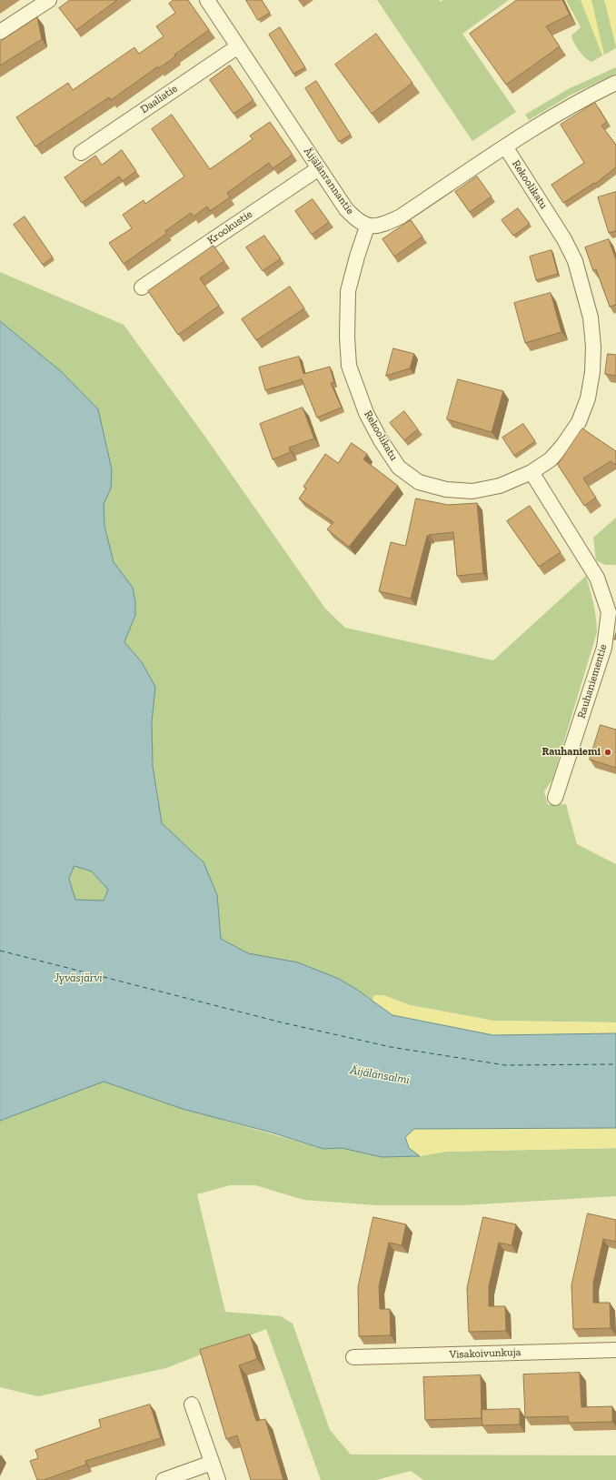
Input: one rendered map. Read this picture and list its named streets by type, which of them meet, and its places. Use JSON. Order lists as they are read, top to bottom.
{
  "streets": {
    "street": [
      "Daaliatie",
      "Äijälänrannantie",
      "Rekoolikatu",
      "Krookustie",
      "Rauhaniementie",
      "Visakoivunkuja"
    ]
  },
  "crossings": [
    ["Daaliatie", "Äijälänrannantie"],
    ["Äijälänrannantie", "Rekoolikatu"],
    ["Äijälänrannantie", "Krookustie"],
    ["Rekoolikatu", "Rauhaniementie"]
  ],
  "water": ["Jyväsjärvi", "Äijälänsalmi"],
  "places": ["Rauhaniemi"]
}
